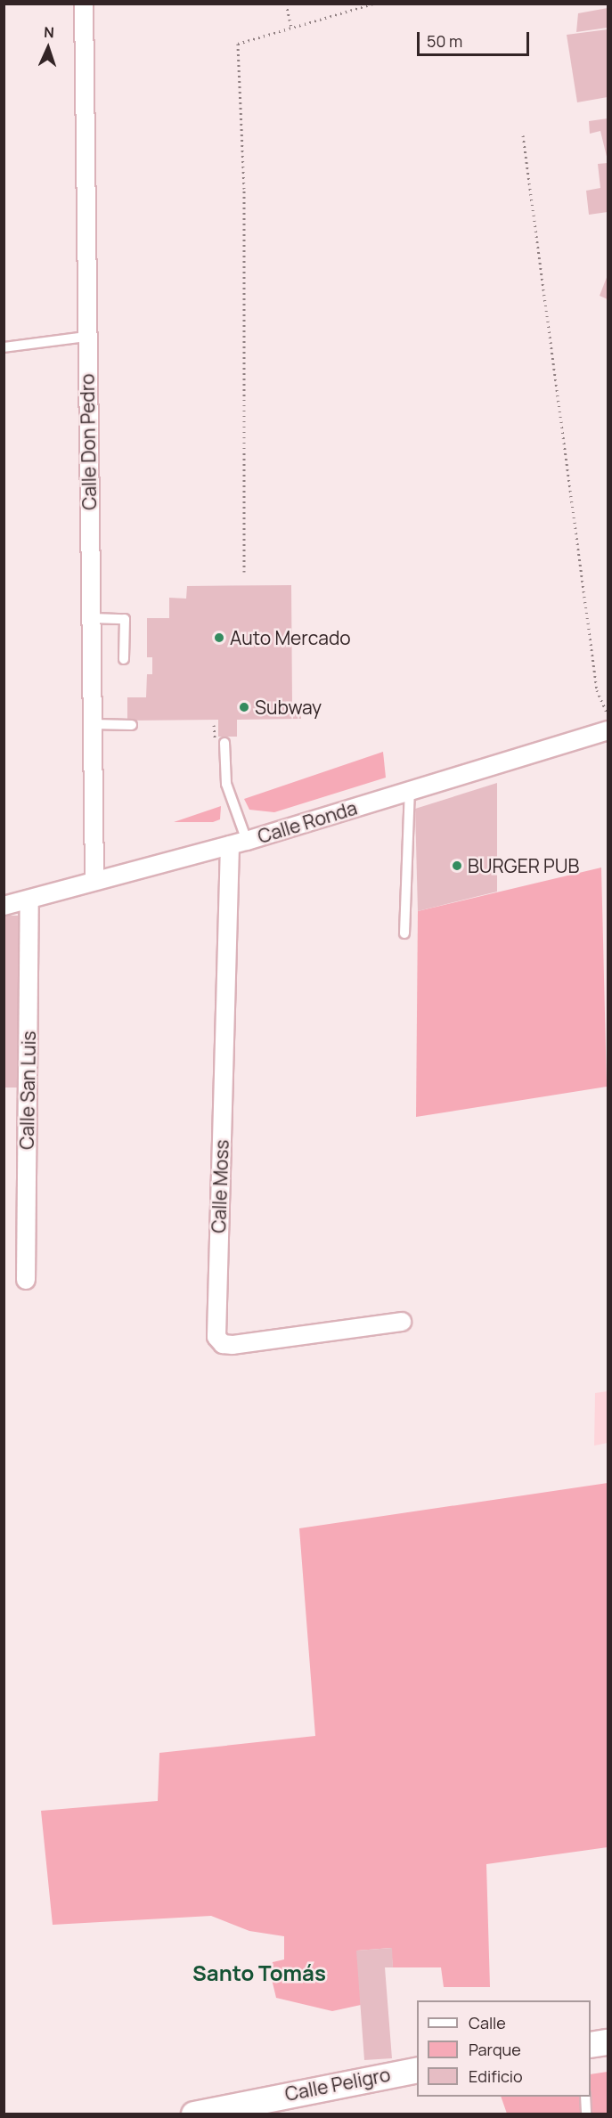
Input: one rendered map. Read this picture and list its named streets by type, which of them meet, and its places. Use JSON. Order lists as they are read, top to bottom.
{
  "streets": {
    "main road": ["Calle Peligro"],
    "street": [
      "Calle Don Pedro",
      "Calle Ronda",
      "Calle San Luis",
      "Calle Moss"
    ]
  },
  "crossings": [
    ["Calle Don Pedro", "Calle Ronda"],
    ["Calle Ronda", "Calle San Luis"],
    ["Calle Ronda", "Calle Moss"]
  ],
  "districts": ["Santo Tomás"],
  "places": ["Auto Mercado", "Subway", "BURGER PUB"],
  "legend": ["Calle", "Parque", "Edificio"],
  "scale_bar": "50 m",
  "north": "top"
}
